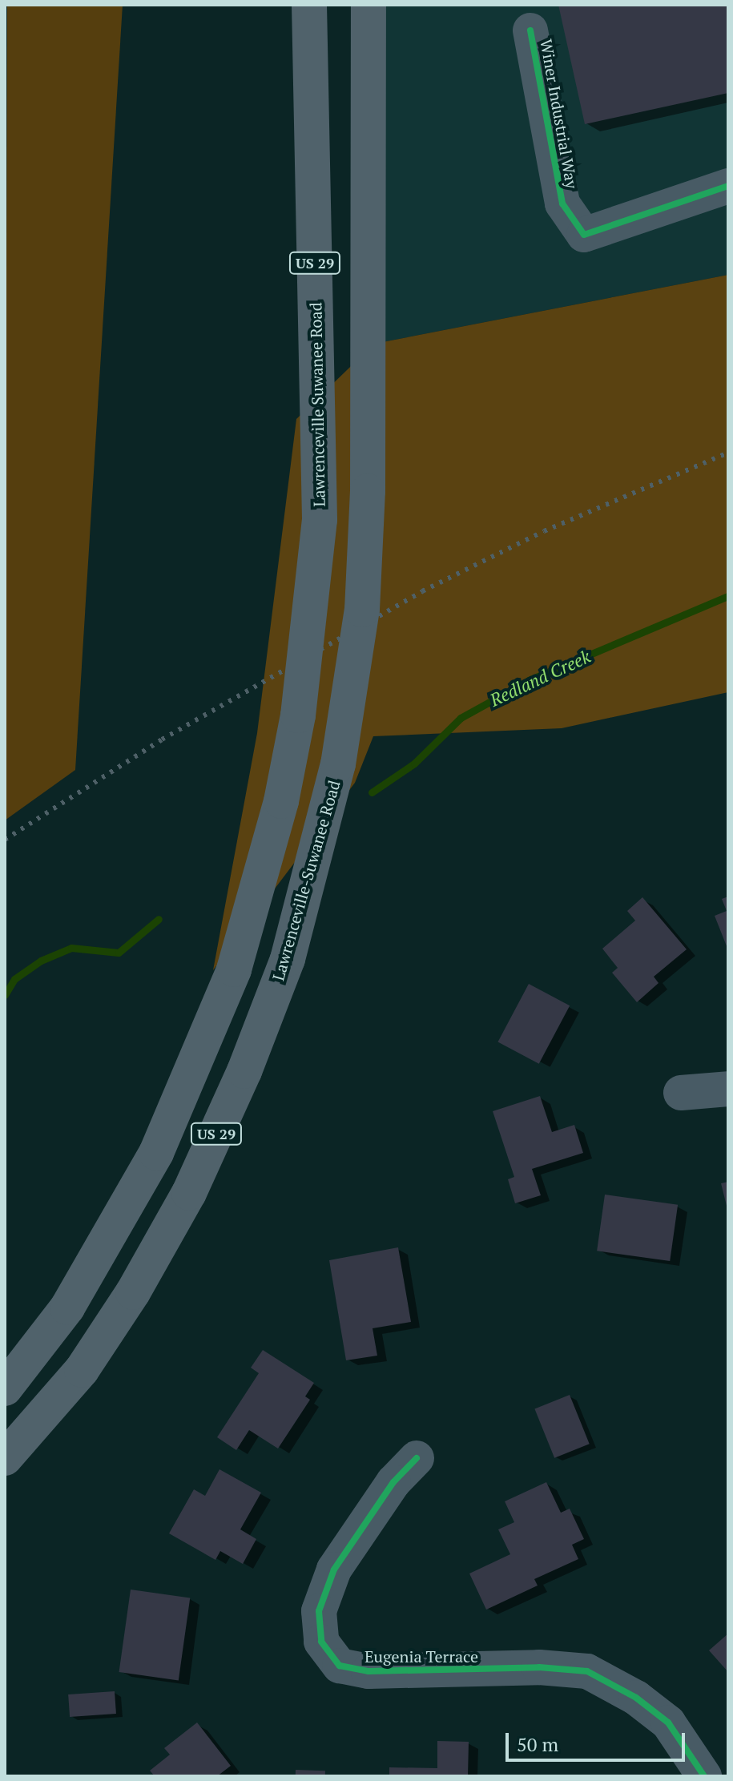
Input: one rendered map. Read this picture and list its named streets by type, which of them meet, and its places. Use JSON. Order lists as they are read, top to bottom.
{
  "streets": {
    "main road": ["US 29", "Lawrenceville Suwanee Road", "Lawrenceville-Suwanee Road"],
    "street": ["Winer Industrial Way", "Eugenia Terrace"]
  },
  "water": ["Redland Creek"],
  "scale_bar": "50 m"
}
